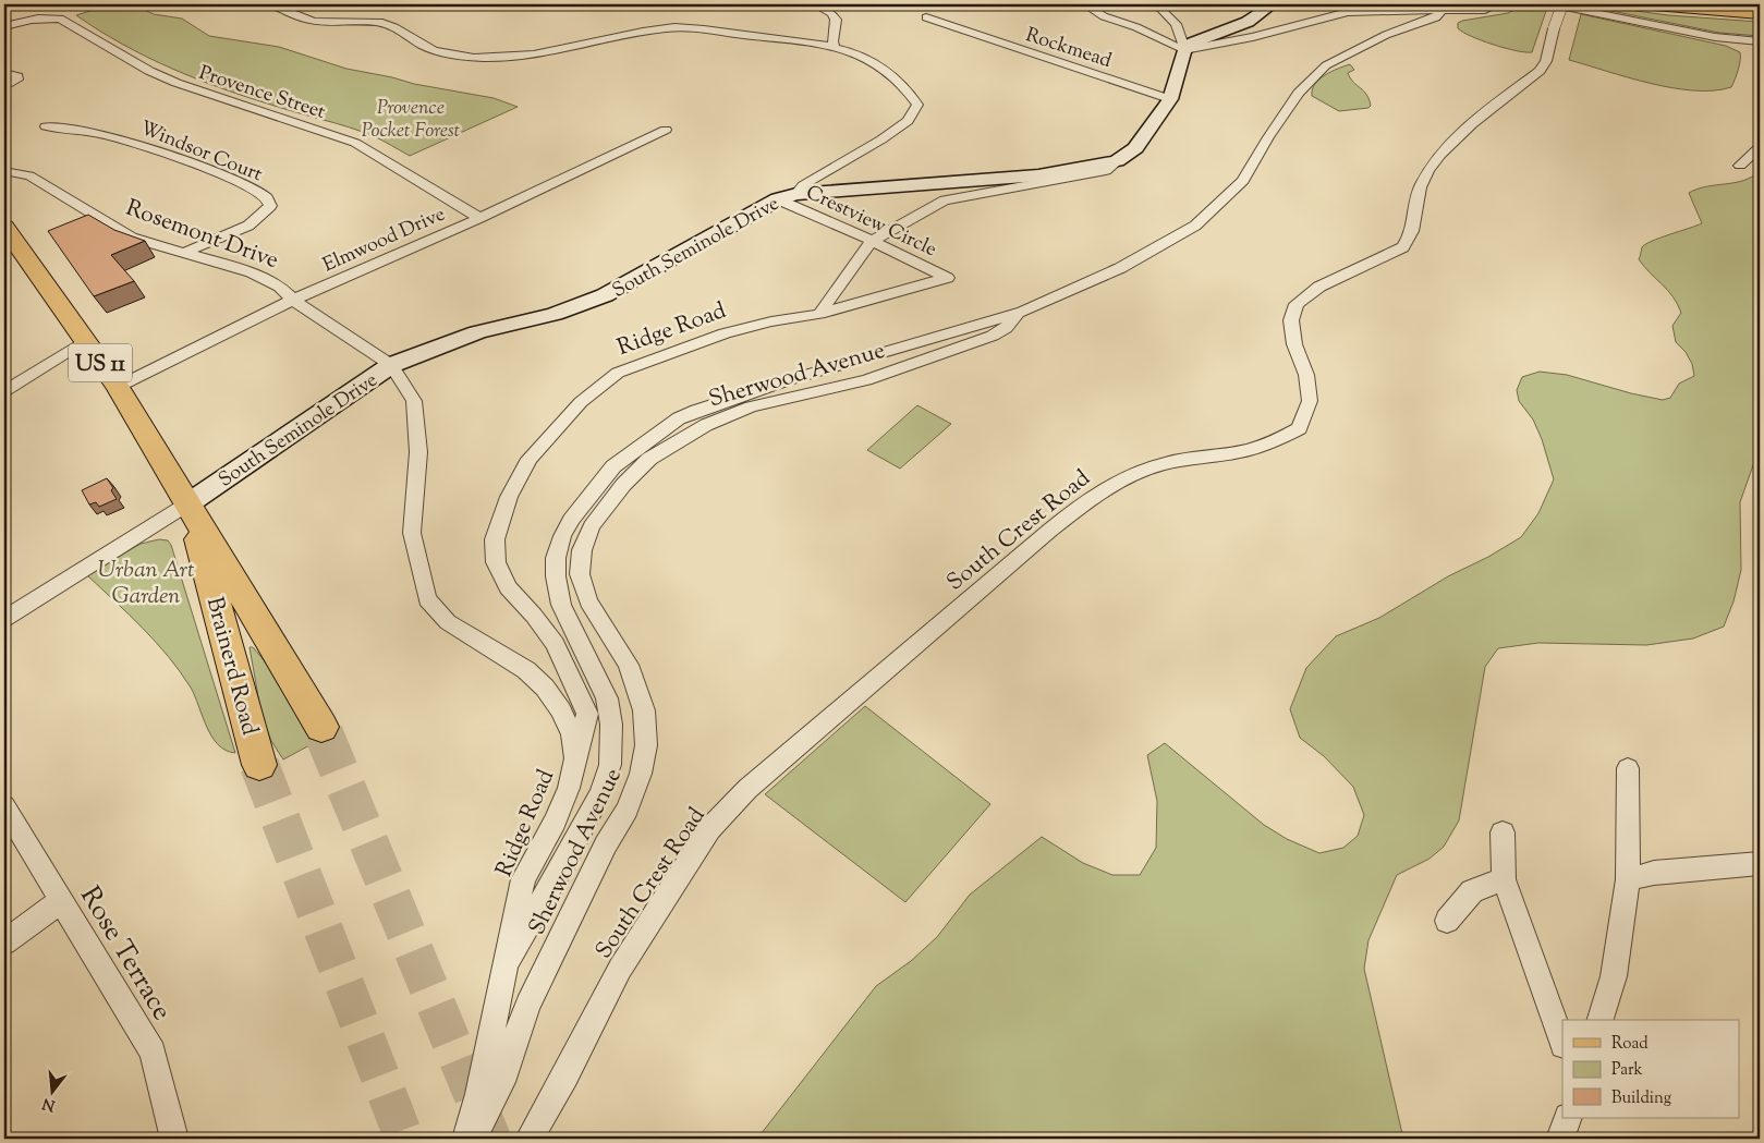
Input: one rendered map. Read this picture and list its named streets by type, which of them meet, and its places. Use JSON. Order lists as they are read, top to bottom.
{
  "streets": {
    "main road": ["US 11", "Brainerd Road"],
    "street": [
      "Rockmead",
      "Provence Street",
      "Windsor Court",
      "Crestview Circle",
      "Rosemont Drive",
      "Elmwood Drive",
      "South Seminole Drive",
      "Ridge Road",
      "Sherwood Avenue",
      "South Crest Road",
      "Rose Terrace"
    ]
  },
  "crossings": [
    ["Rockmead", "South Seminole Drive"],
    ["Provence Street", "Elmwood Drive"],
    ["Windsor Court", "Rosemont Drive"],
    ["Crestview Circle", "South Seminole Drive"],
    ["Crestview Circle", "Ridge Road"],
    ["Rosemont Drive", "Elmwood Drive"],
    ["Rosemont Drive", "South Seminole Drive"],
    ["Rosemont Drive", "Ridge Road"],
    ["Elmwood Drive", "Brainerd Road"],
    ["South Seminole Drive", "Brainerd Road"],
    ["Ridge Road", "Sherwood Avenue"]
  ],
  "parks": ["Provence Pocket Forest", "Urban Art Garden"],
  "legend": ["Road", "Park", "Building"],
  "north": "bottom"
}
